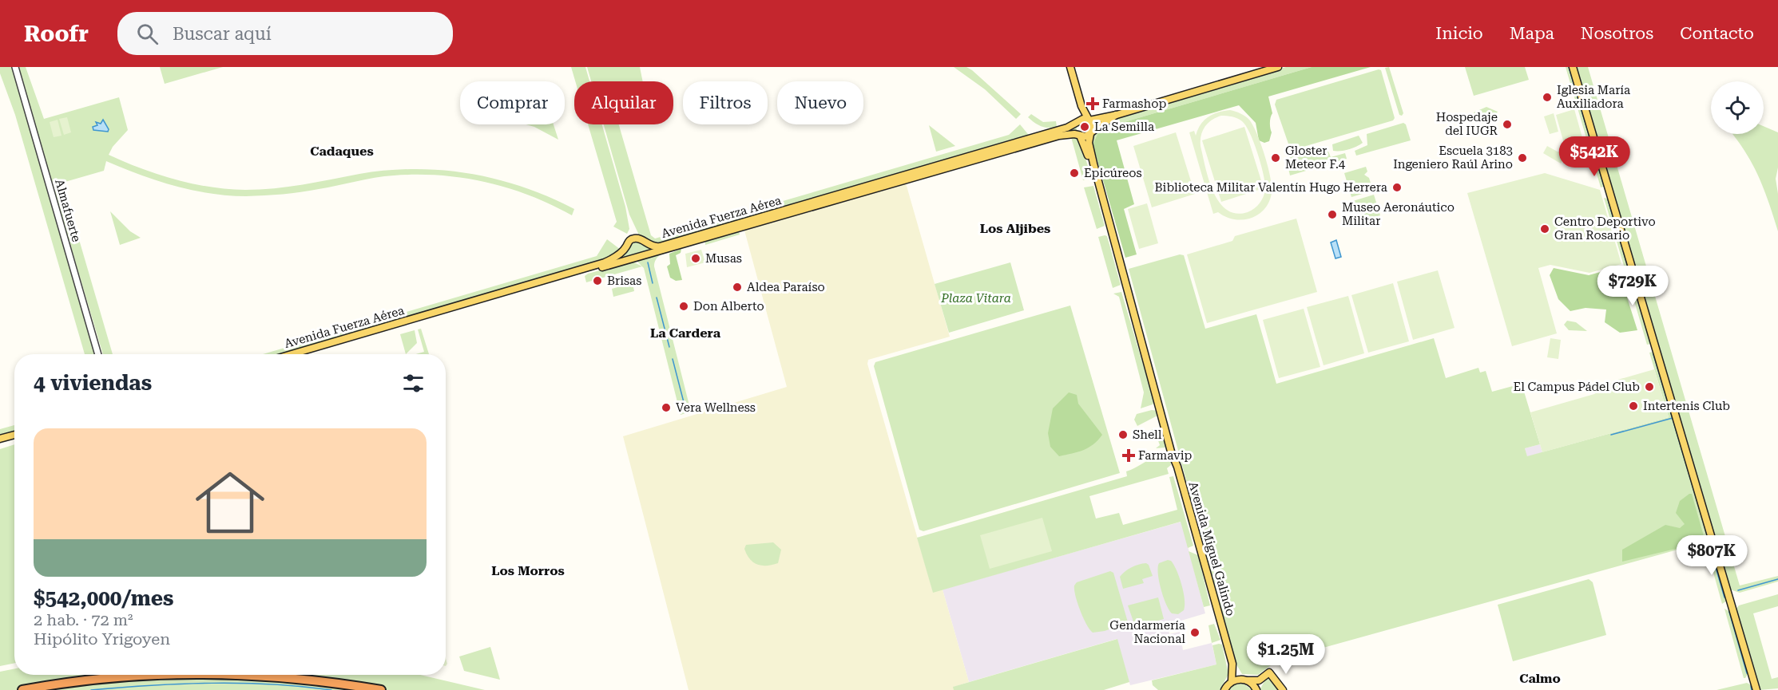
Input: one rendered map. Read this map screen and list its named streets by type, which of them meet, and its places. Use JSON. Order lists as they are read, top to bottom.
{
  "streets": {
    "main road": ["Avenida Fuerza Aérea", "Avenida Miguel Galindo"],
    "street": ["Almafuerte"]
  },
  "crossings": [
    ["Avenida Fuerza Aérea", "Avenida Miguel Galindo"]
  ],
  "districts": [
    "Cadaques",
    "Los Aljibes",
    "La Cardera",
    "Los Morros",
    "Calmo"
  ],
  "parks": ["Plaza Vitara"],
  "places": {
    "other": [
      "Iglesia María Auxiliadora",
      "Hospedaje del IUGR",
      "La Semilla",
      "Gloster Meteor F.4",
      "Escuela 3183 Ingeniero Raúl Arino",
      "Epicúreos",
      "Biblioteca Militar Valentín Hugo Herrera",
      "Museo Aeronáutico Militar",
      "Centro Deportivo Gran Rosario",
      "Musas",
      "Brisas",
      "Aldea Paraíso",
      "Don Alberto",
      "El Campus Pádel Club",
      "Intertenis Club",
      "Vera Wellness",
      "Shell",
      "Gendarmería Nacional"
    ],
    "health": ["Farmashop", "Farmavip"]
  },
  "page": {
    "header": "Roofr",
    "search": "Buscar aquí",
    "nav": [
      "Inicio",
      "Mapa",
      "Nosotros",
      "Contacto"
    ],
    "chip": [
      "Comprar",
      "Alquilar",
      "Filtros",
      "Nuevo"
    ],
    "price": [
      "$542K",
      "$729K",
      "$807K",
      "$1.25M"
    ],
    "heading": "4 viviendas",
    "list": [
      {
        "name": "$542,000/mes",
        "note": "2 hab. · 72 m² · Hipólito Yrigoyen"
      }
    ]
  }
}
